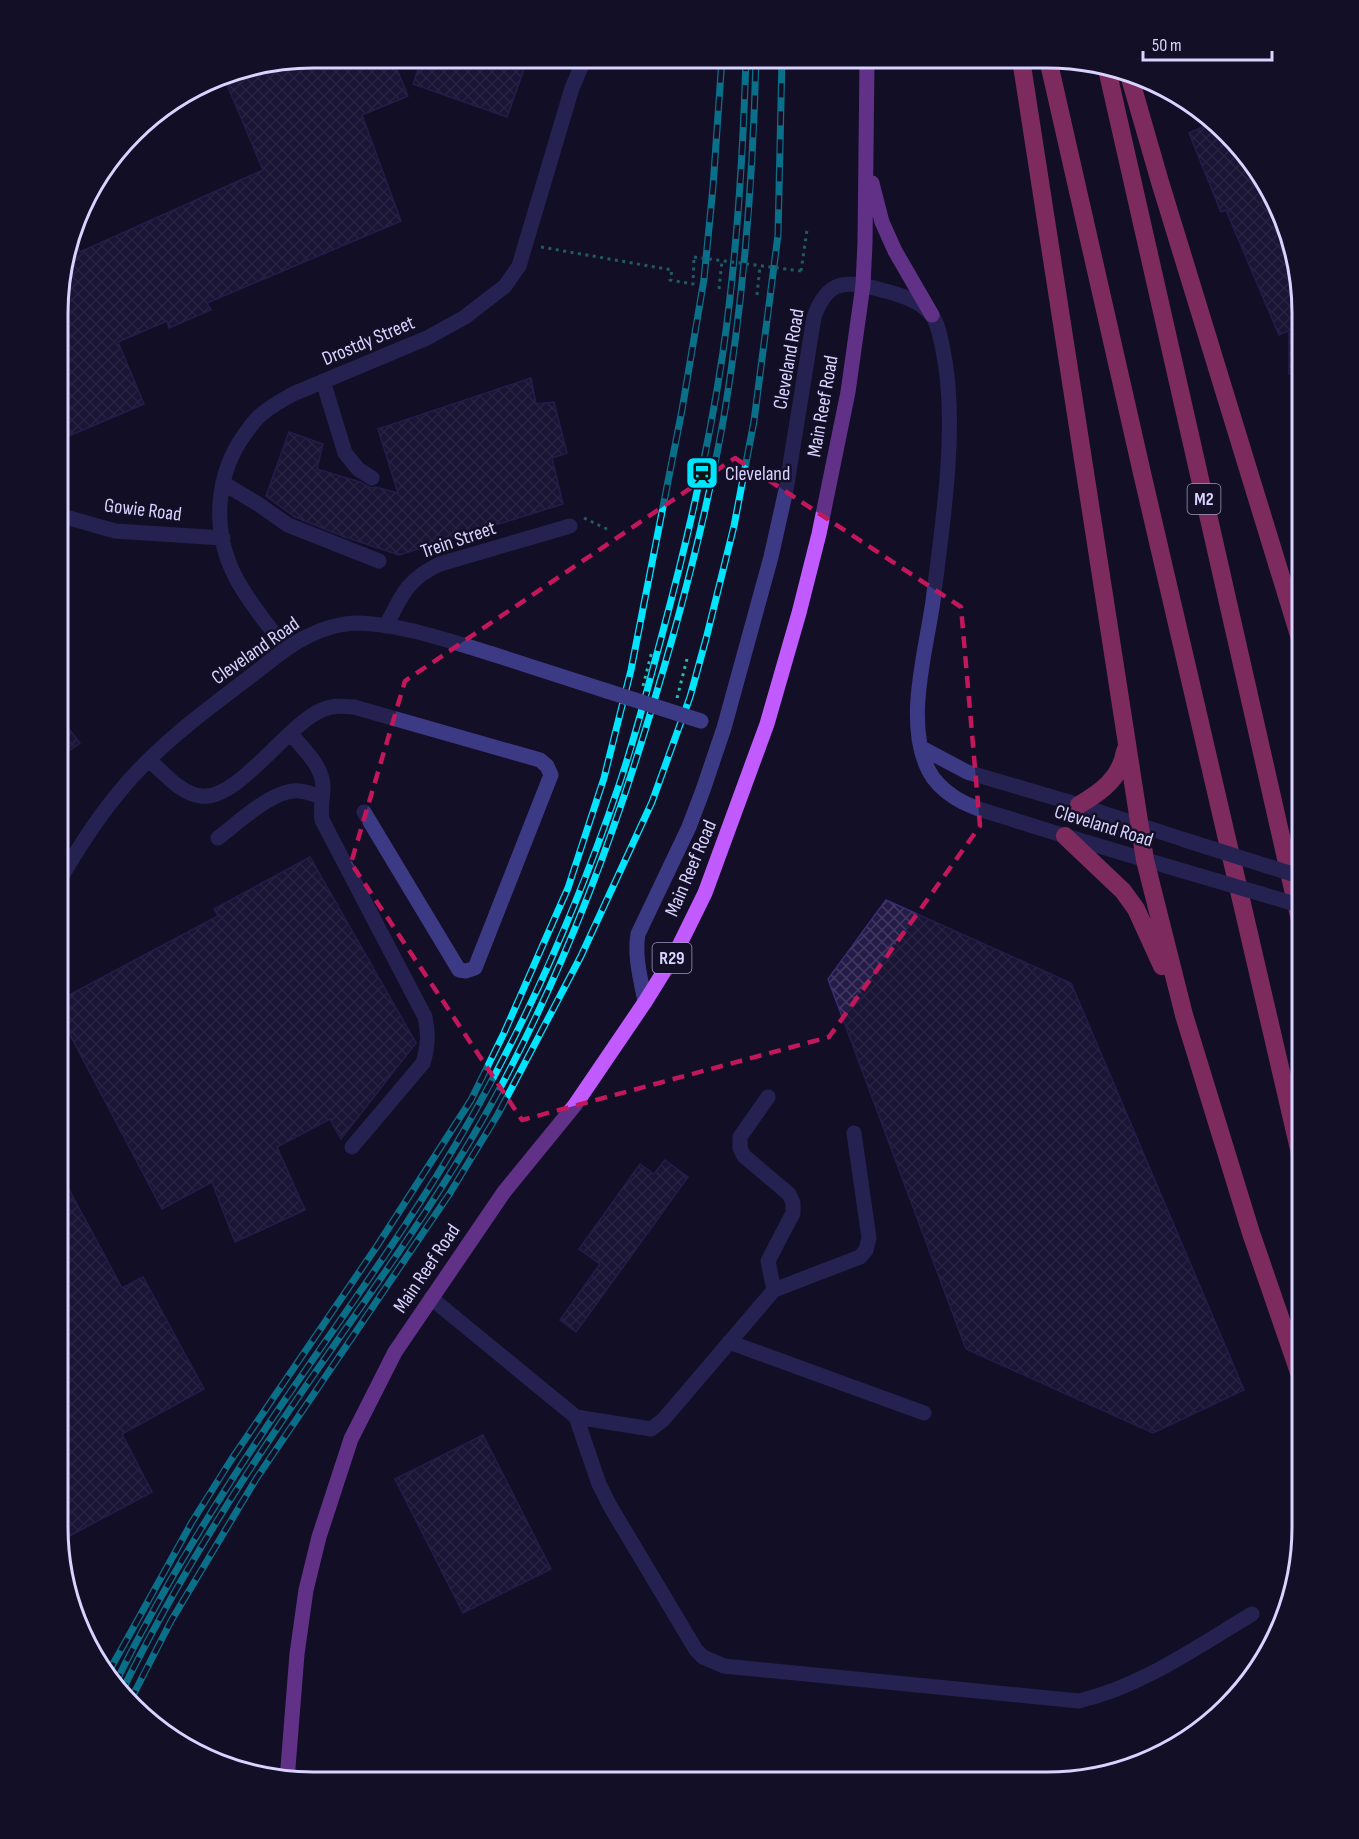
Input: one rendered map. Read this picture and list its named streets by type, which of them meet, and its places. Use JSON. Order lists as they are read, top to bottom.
{
  "streets": {
    "highway": ["M2"],
    "main road": ["Main Reef Road", "R29"],
    "street": [
      "Drostdy Street",
      "Cleveland Road",
      "Gowie Road",
      "Trein Street"
    ]
  },
  "crossings": [
    ["Drostdy Street", "Cleveland Road"],
    ["Drostdy Street", "Gowie Road"],
    ["Cleveland Road", "Main Reef Road"],
    ["Cleveland Road", "Trein Street"]
  ],
  "places": {
    "station": ["Cleveland"]
  },
  "scale_bar": "50 m"
}
